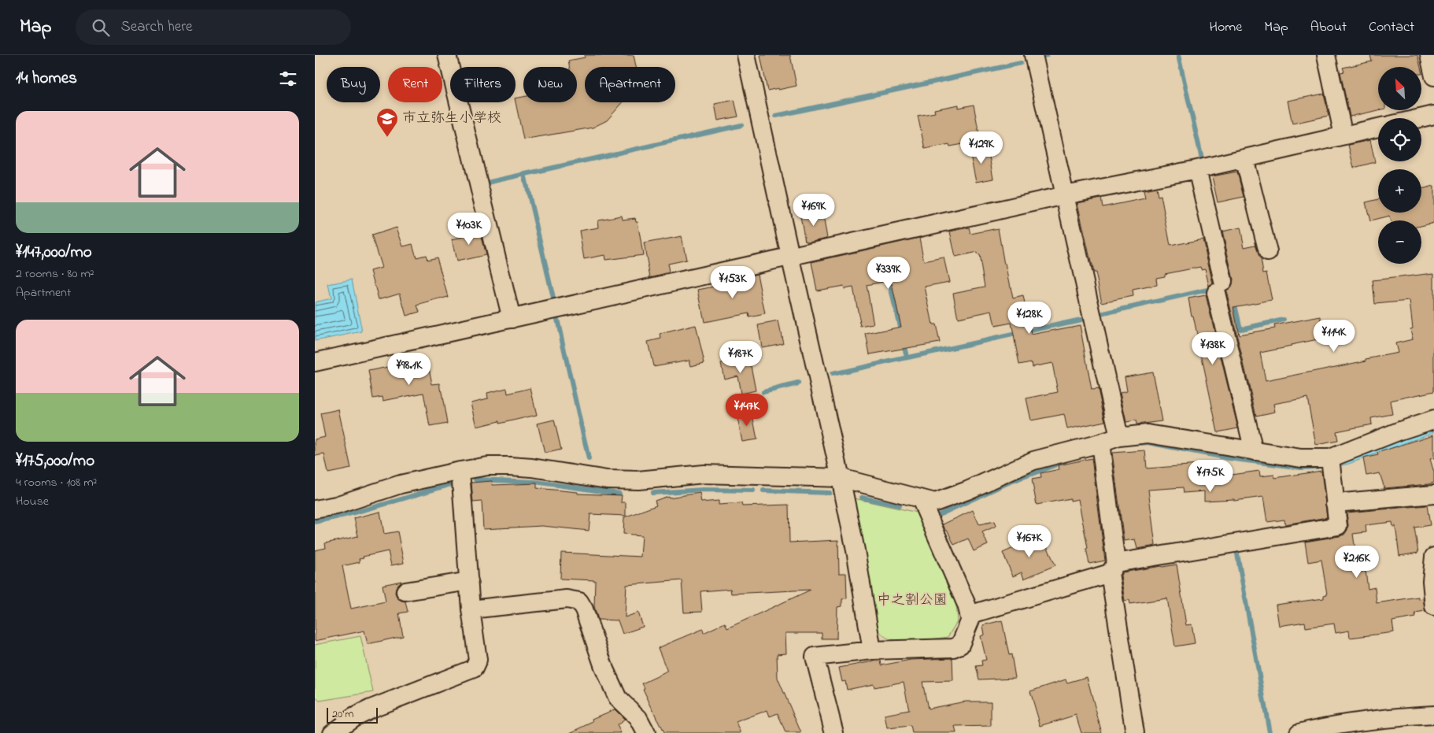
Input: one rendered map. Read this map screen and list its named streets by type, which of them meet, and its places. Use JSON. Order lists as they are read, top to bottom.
{
  "parks": ["中之割公園"],
  "places": {
    "school or university": ["市立弥生小学校"]
  },
  "scale_bar": "20 m",
  "north": "top left",
  "page": {
    "header": "Map",
    "search": "Search here",
    "nav": [
      "Home",
      "Map",
      "About",
      "Contact"
    ],
    "heading": "14 homes",
    "map_buttons": ["+", "−"],
    "chip": [
      "Buy",
      "Rent",
      "Filters",
      "New",
      "Apartment"
    ],
    "list": [
      {
        "name": "¥147,000/mo",
        "note": "2 rooms · 80 m² · Apartment"
      },
      {
        "name": "¥175,000/mo",
        "note": "4 rooms · 108 m² · House"
      }
    ],
    "price": [
      "¥129K",
      "¥169K",
      "¥103K",
      "¥339K",
      "¥153K",
      "¥128K",
      "¥114K",
      "¥138K",
      "¥187K",
      "¥98.1K",
      "¥147K",
      "¥175K",
      "¥167K",
      "¥216K"
    ],
    "scale": "20 m"
  }
}
